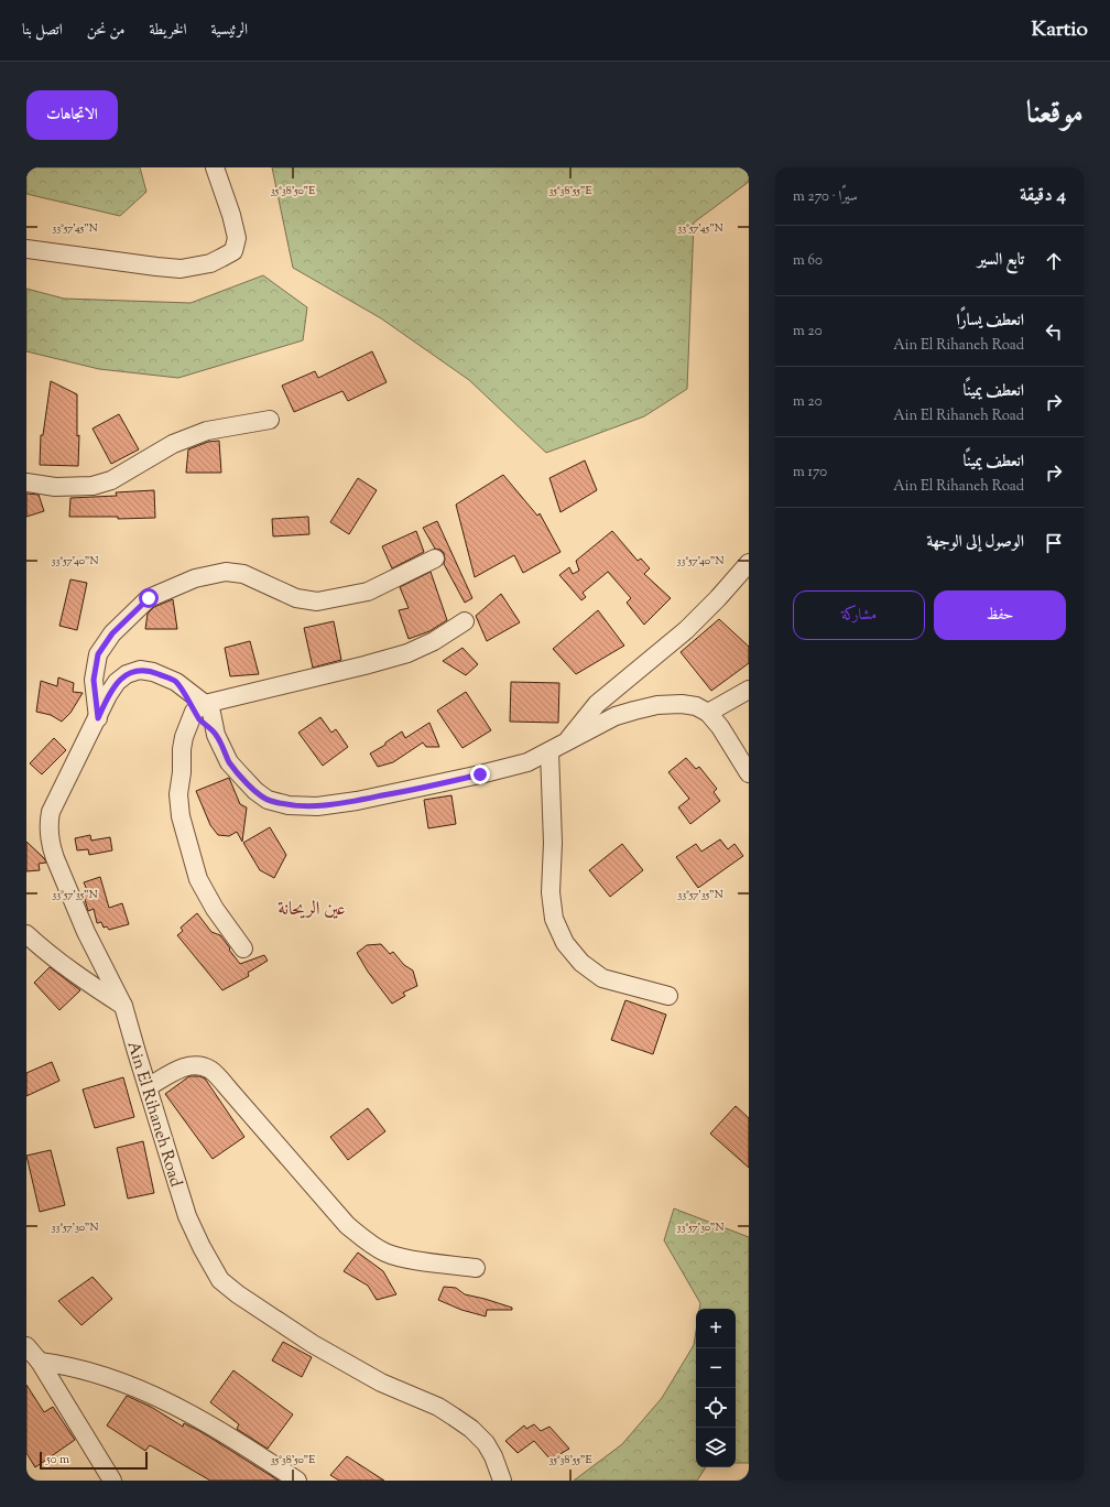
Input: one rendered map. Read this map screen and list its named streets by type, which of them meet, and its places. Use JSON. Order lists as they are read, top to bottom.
{
  "streets": {
    "street": ["Ain El Rihaneh Road"]
  },
  "districts": ["عين الريحانة"],
  "scale_bar": "50 m",
  "page": {
    "header": "Kartio",
    "nav": [
      "الرئيسية",
      "الخريطة",
      "من نحن",
      "اتصل بنا"
    ],
    "title": "موقعنا",
    "buttons": [
      "الاتجاهات",
      ["حفظ", "مشاركة"]
    ],
    "heading": ["4 دقيقة", "سيرًا · 270 m"],
    "list": [
      ["تابع السير", "60 m"],
      ["انعطف يسارًا", "Ain El Rihaneh Road", "20 m"],
      ["انعطف يمينًا", "Ain El Rihaneh Road", "20 m"],
      ["انعطف يمينًا", "Ain El Rihaneh Road", "170 m"],
      "الوصول إلى الوجهة"
    ],
    "map_buttons": ["+", "−"],
    "scale": "50 m"
  },
  "coordinates": [
    "35°38'50\"E",
    "35°38'55\"E",
    "33°57'45\"N",
    "33°57'40\"N",
    "33°57'35\"N",
    "33°57'30\"N"
  ]
}
